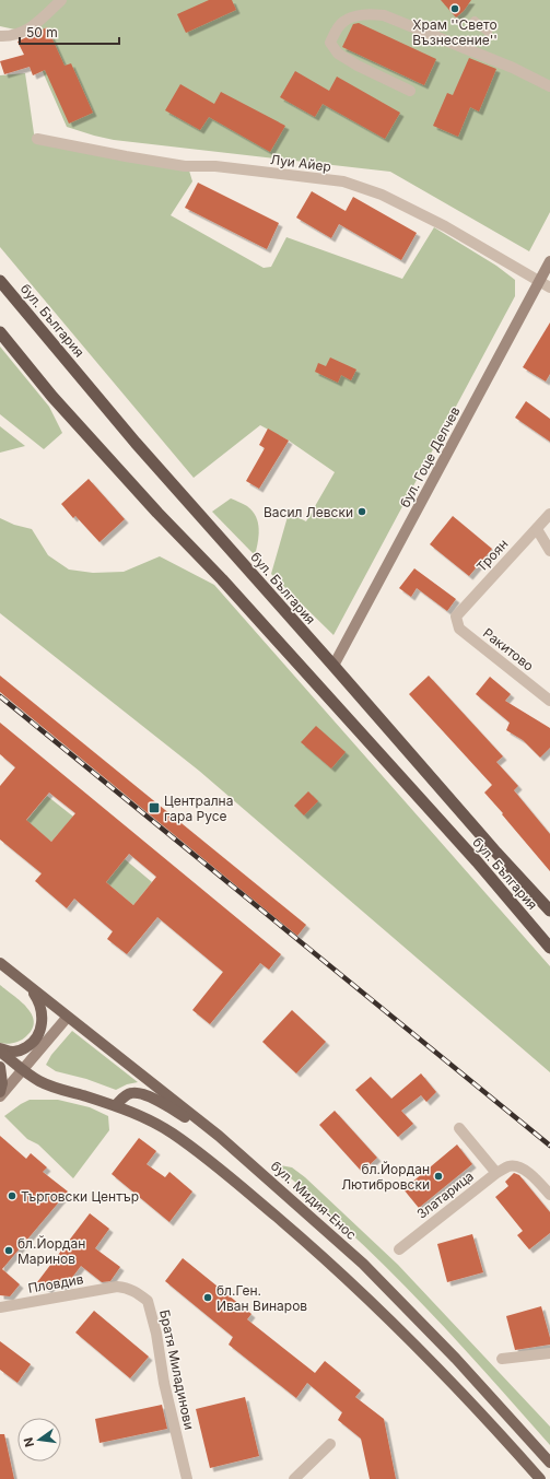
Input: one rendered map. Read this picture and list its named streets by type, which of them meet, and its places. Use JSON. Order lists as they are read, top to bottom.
{
  "streets": {
    "highway": ["бул. България"],
    "main road": ["бул. Гоце Делчев", "бул. Мидия-Енос"],
    "street": [
      "Луи Айер",
      "Троян",
      "Ракитово",
      "Златарица",
      "Пловдив",
      "Братя Миладинови"
    ]
  },
  "crossings": [
    ["Луи Айер", "бул. Гоце Делчев"],
    ["бул. България", "бул. Гоце Делчев"],
    ["Троян", "Ракитово"],
    ["Пловдив", "Братя Миладинови"]
  ],
  "places": {
    "other": [
      "Храм ''Свето Възнесение''",
      "Васил Левски",
      "бл.Йордан Лютибровски",
      "Търговски Център",
      "бл.Йордан Маринов",
      "бл.Ген. Иван Винаров"
    ],
    "transit": ["Централна гара Русе"]
  },
  "scale_bar": "50 m",
  "north": "left"
}
